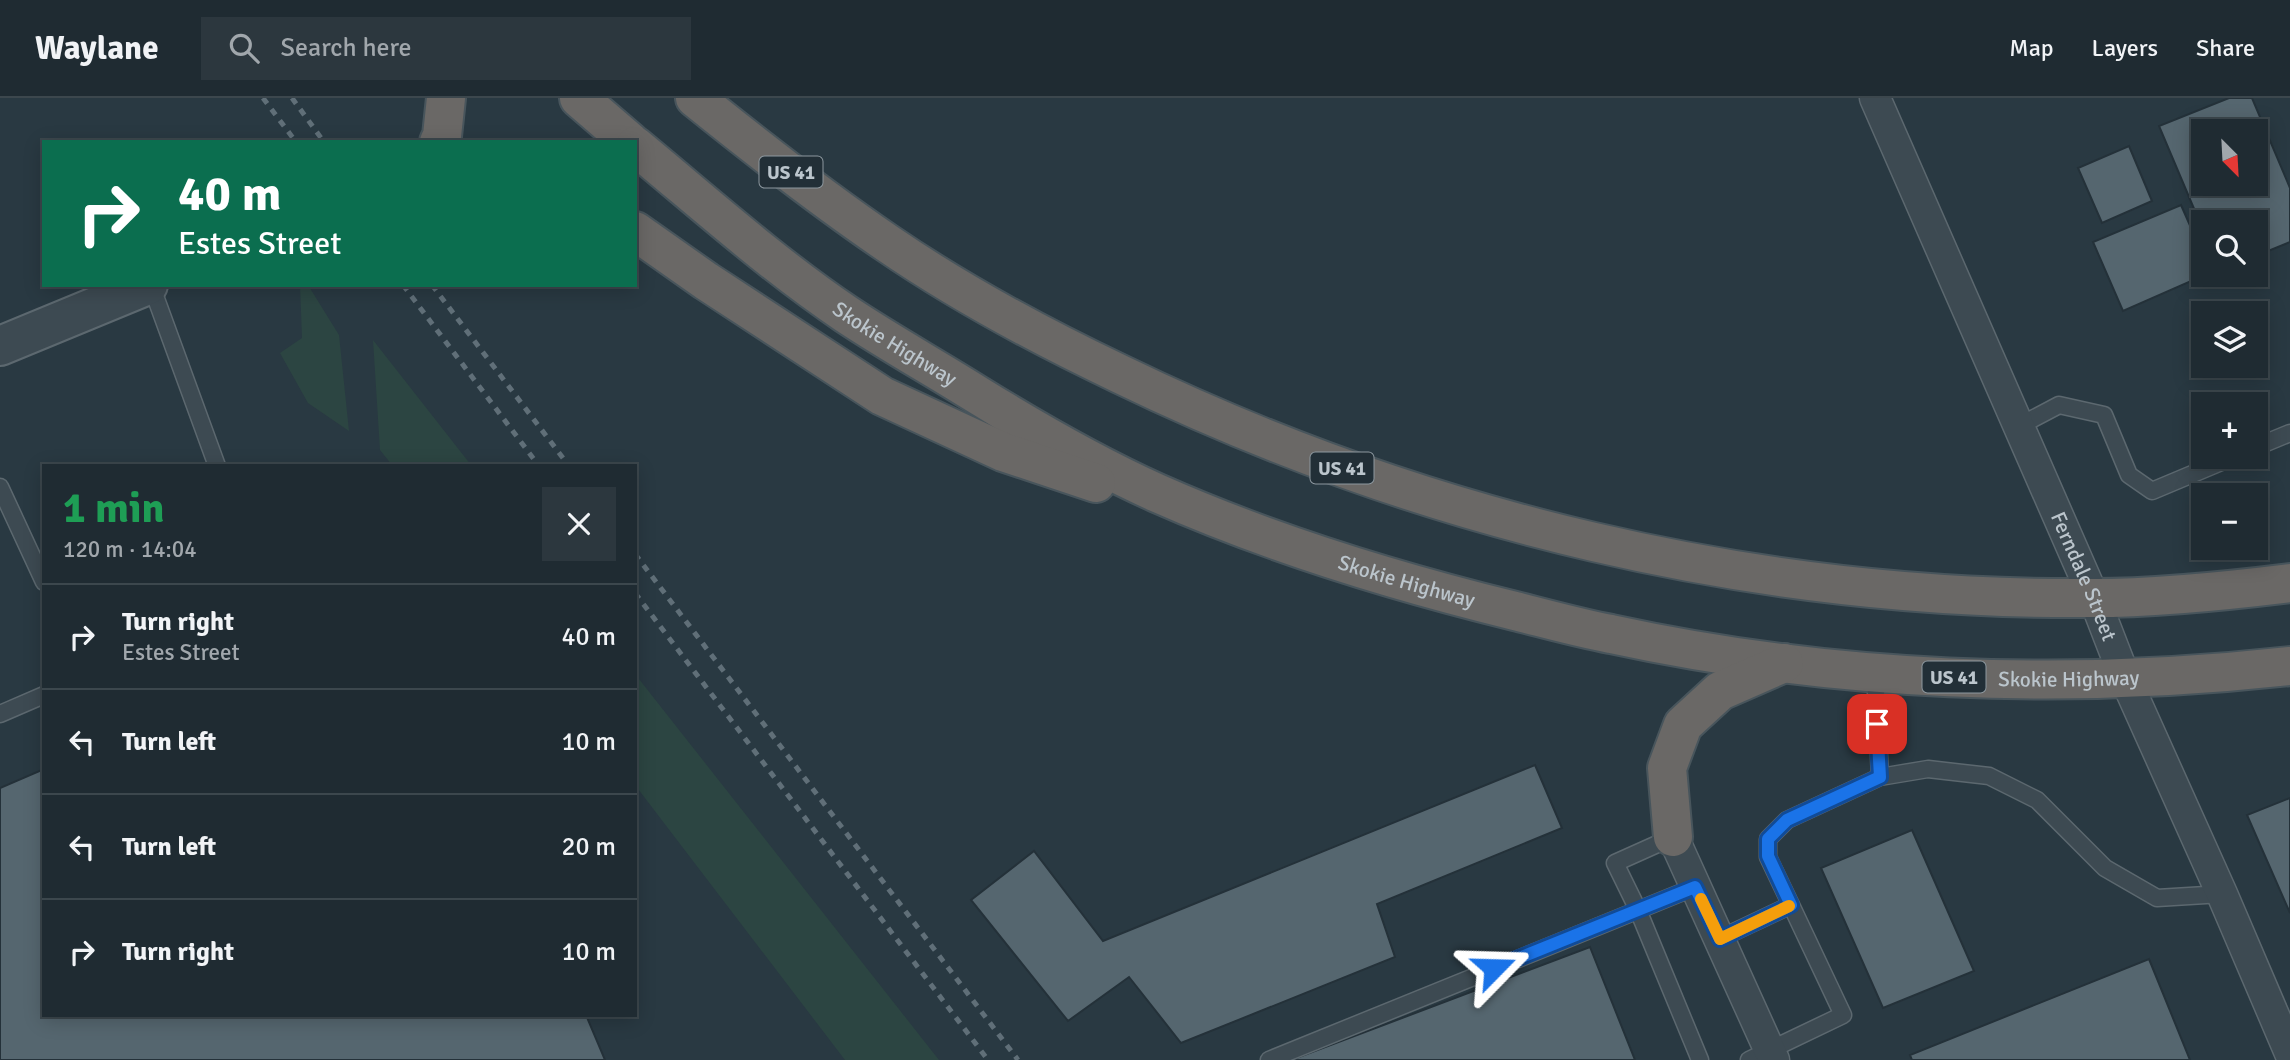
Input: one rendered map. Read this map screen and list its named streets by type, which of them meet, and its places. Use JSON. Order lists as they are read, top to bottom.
{
  "streets": {
    "highway": ["US 41", "Skokie Highway"],
    "street": ["Ferndale Street"]
  },
  "crossings": [
    ["US 41", "Ferndale Street"],
    ["Skokie Highway", "Ferndale Street"]
  ],
  "north": "bottom right",
  "page": {
    "header": "Waylane",
    "search": "Search here",
    "nav": ["Map", "Layers", "Share"],
    "map_buttons": ["+", "−"],
    "turn": ["40 m", "Estes Street"],
    "heading": ["1 min", "120 m · 14:04"],
    "list": [
      {
        "name": "Turn right",
        "note": "Estes Street",
        "value": "40 m"
      },
      {
        "name": "Turn left",
        "value": "10 m"
      },
      {
        "name": "Turn left",
        "value": "20 m"
      },
      {
        "name": "Turn right",
        "value": "10 m"
      }
    ]
  }
}
